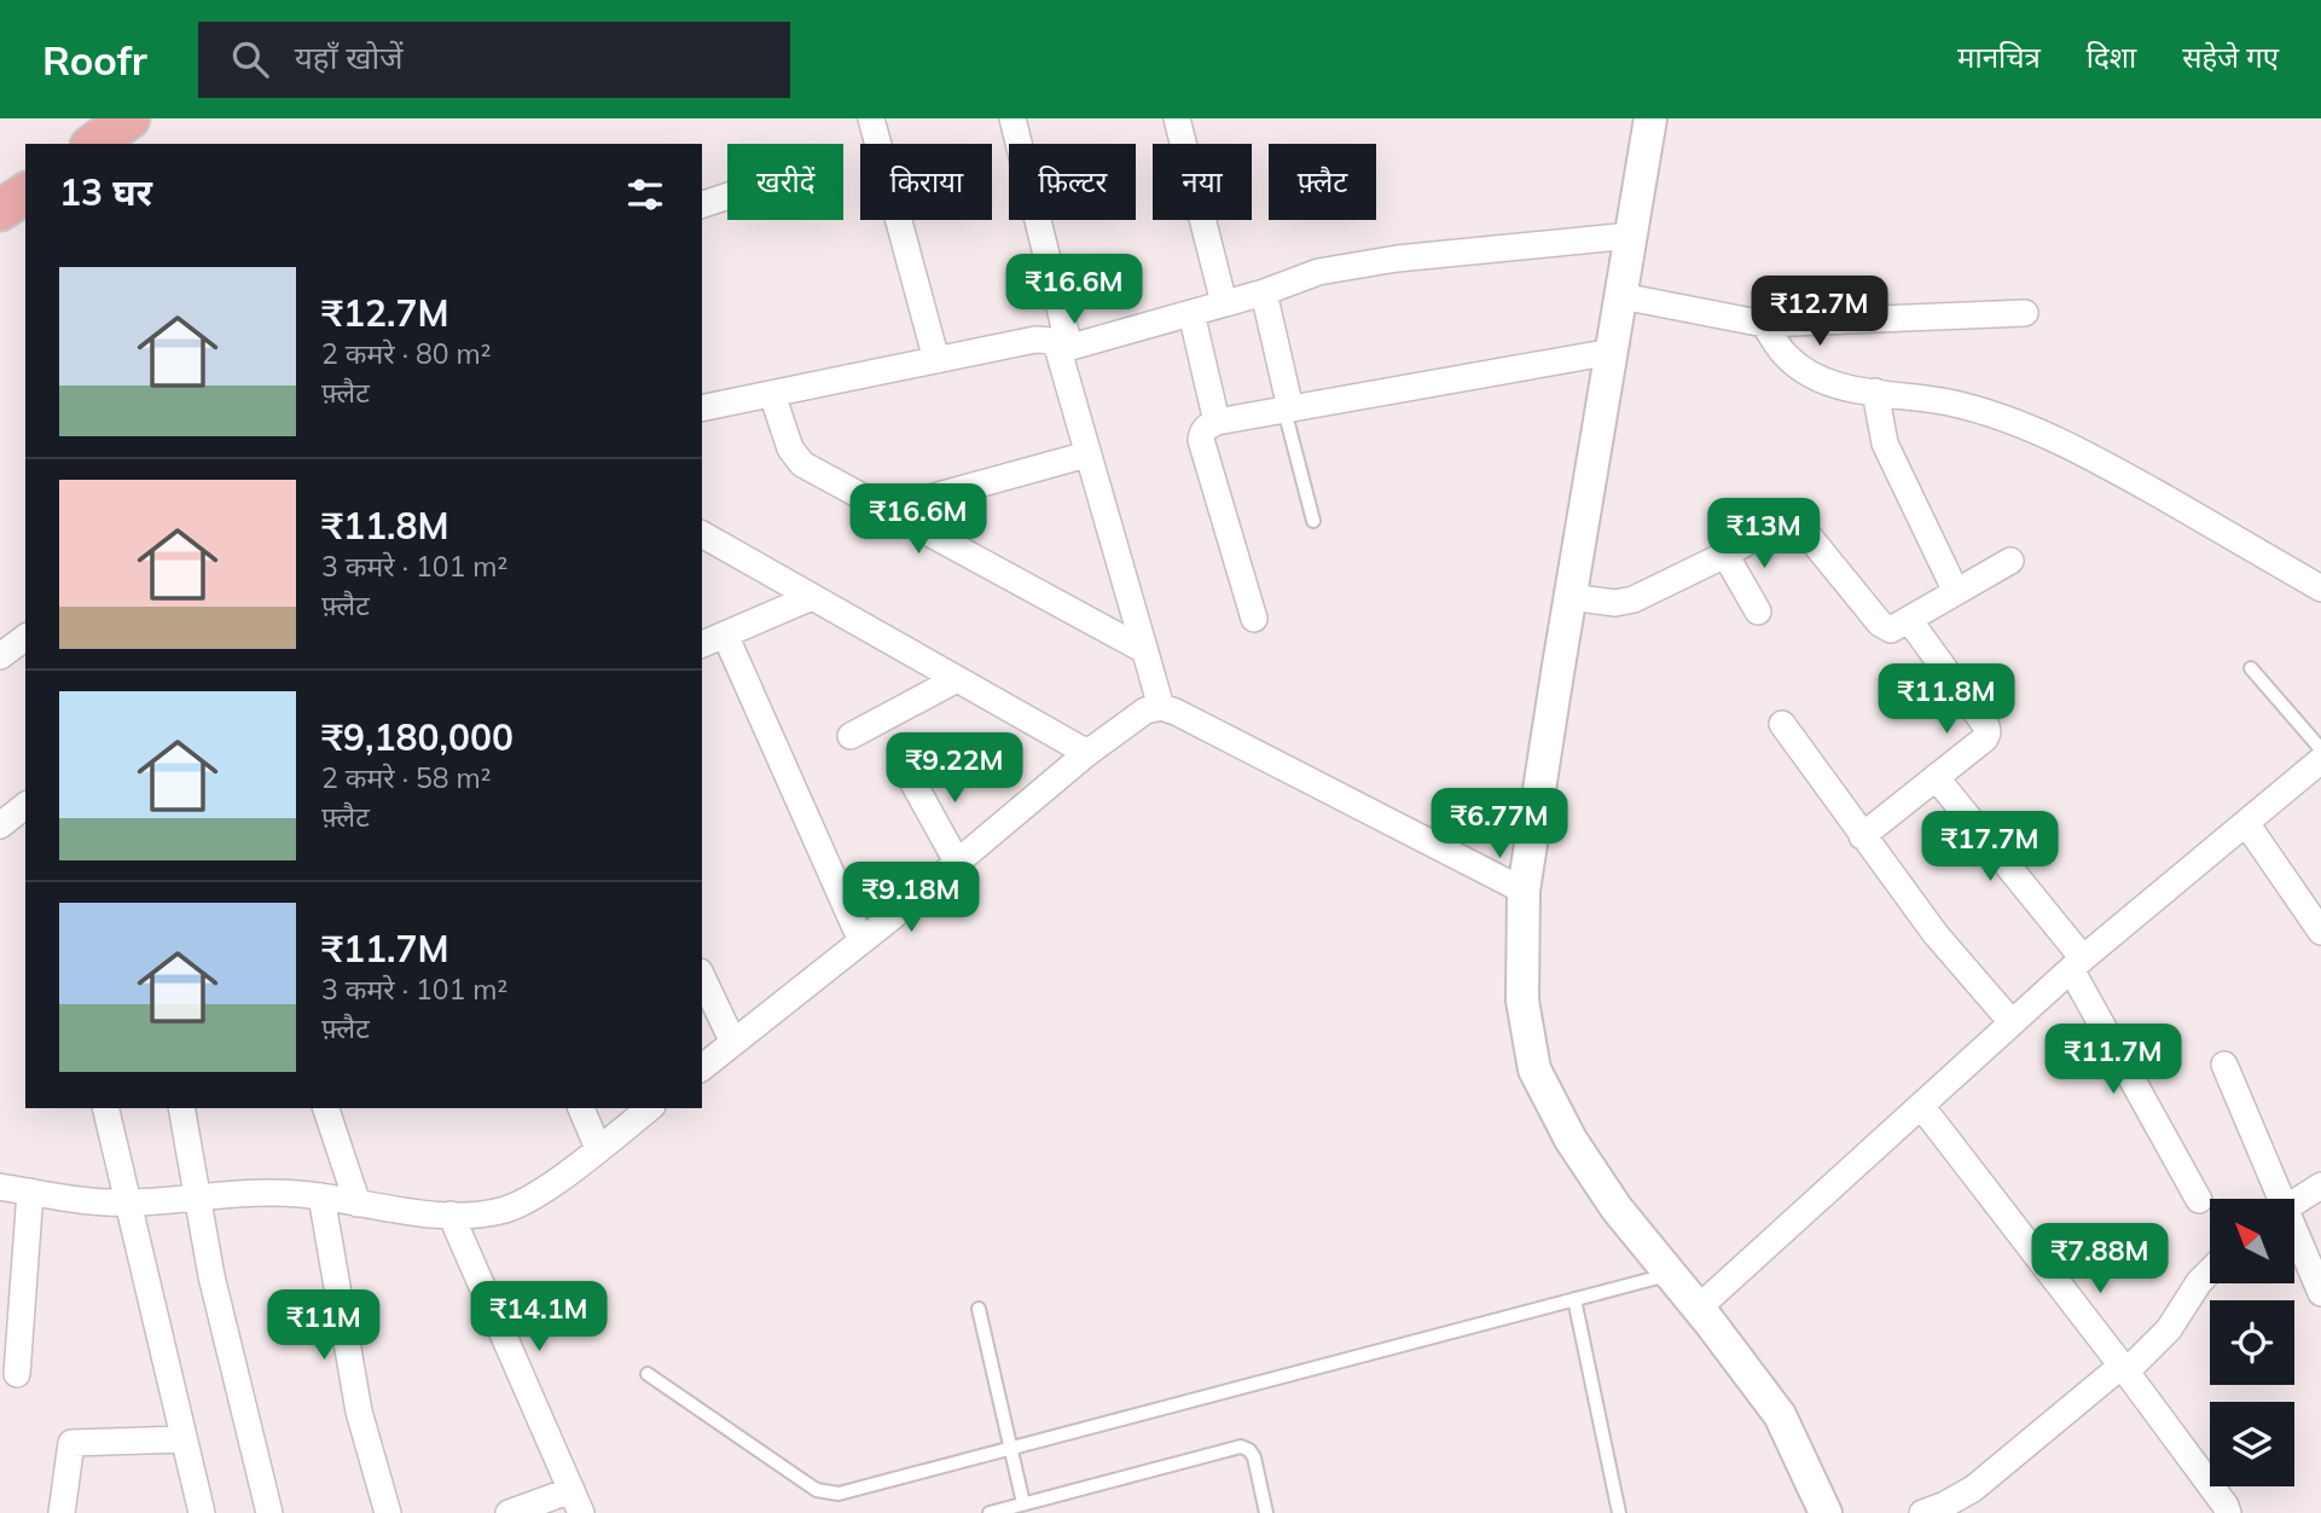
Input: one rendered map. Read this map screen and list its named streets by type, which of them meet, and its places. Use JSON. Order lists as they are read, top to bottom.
{
  "north": "top left",
  "page": {
    "header": "Roofr",
    "search": "यहाँ खोजें",
    "nav": ["मानचित्र", "दिशा", "सहेजे गए"],
    "chip": [
      "खरीदें",
      "किराया",
      "फ़िल्टर",
      "नया",
      "फ़्लैट"
    ],
    "heading": "13 घर",
    "list": [
      {
        "name": "₹12.7M",
        "note": "2 कमरे · 80 m² · फ़्लैट"
      },
      {
        "name": "₹11.8M",
        "note": "3 कमरे · 101 m² · फ़्लैट"
      },
      {
        "name": "₹9,180,000",
        "note": "2 कमरे · 58 m² · फ़्लैट"
      },
      {
        "name": "₹11.7M",
        "note": "3 कमरे · 101 m² · फ़्लैट"
      }
    ],
    "price": [
      "₹16.6M",
      "₹12.7M",
      "₹16.6M",
      "₹13M",
      "₹11.8M",
      "₹9.22M",
      "₹6.77M",
      "₹17.7M",
      "₹9.18M",
      "₹11.7M",
      "₹7.88M",
      "₹14.1M",
      "₹11M"
    ]
  }
}
